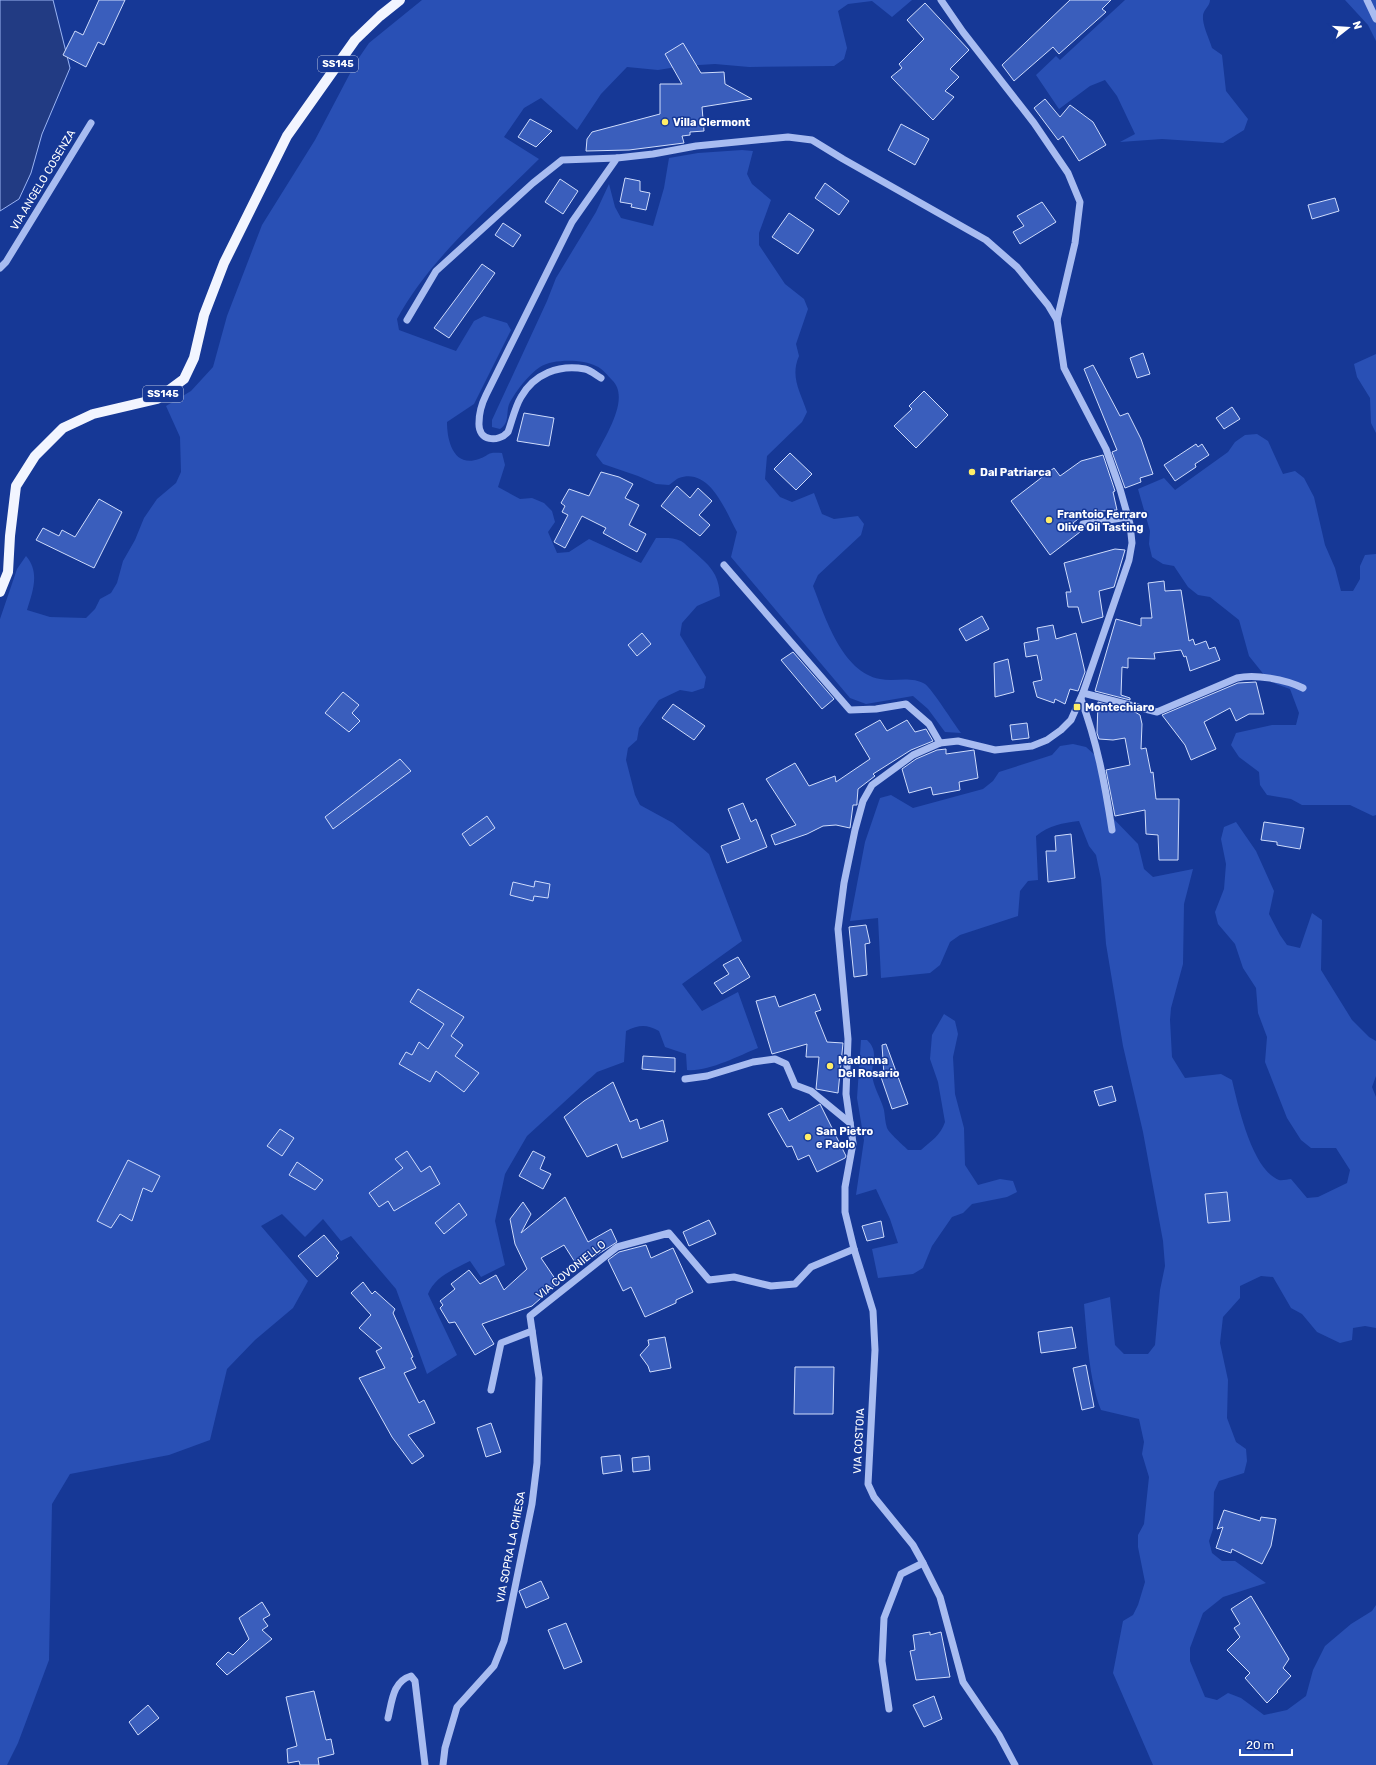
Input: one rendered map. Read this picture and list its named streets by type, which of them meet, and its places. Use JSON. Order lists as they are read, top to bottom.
{
  "streets": {
    "main road": ["SS145"],
    "street": [
      "VIA ANGELO COSENZA",
      "VIA COVONIELLO",
      "VIA COSTOIA",
      "VIA SOPRA LA CHIESA"
    ]
  },
  "crossings": [
    ["VIA COVONIELLO", "VIA COSTOIA"],
    ["VIA COVONIELLO", "VIA SOPRA LA CHIESA"]
  ],
  "places": {
    "other": [
      "Villa Clermont",
      "Dal Patriarca",
      "Frantoio Ferraro Olive Oil Tasting",
      "Madonna Del Rosario",
      "San Pietro e Paolo"
    ],
    "transit": ["Montechiaro"]
  },
  "scale_bar": "20 m",
  "north": "right"
}
